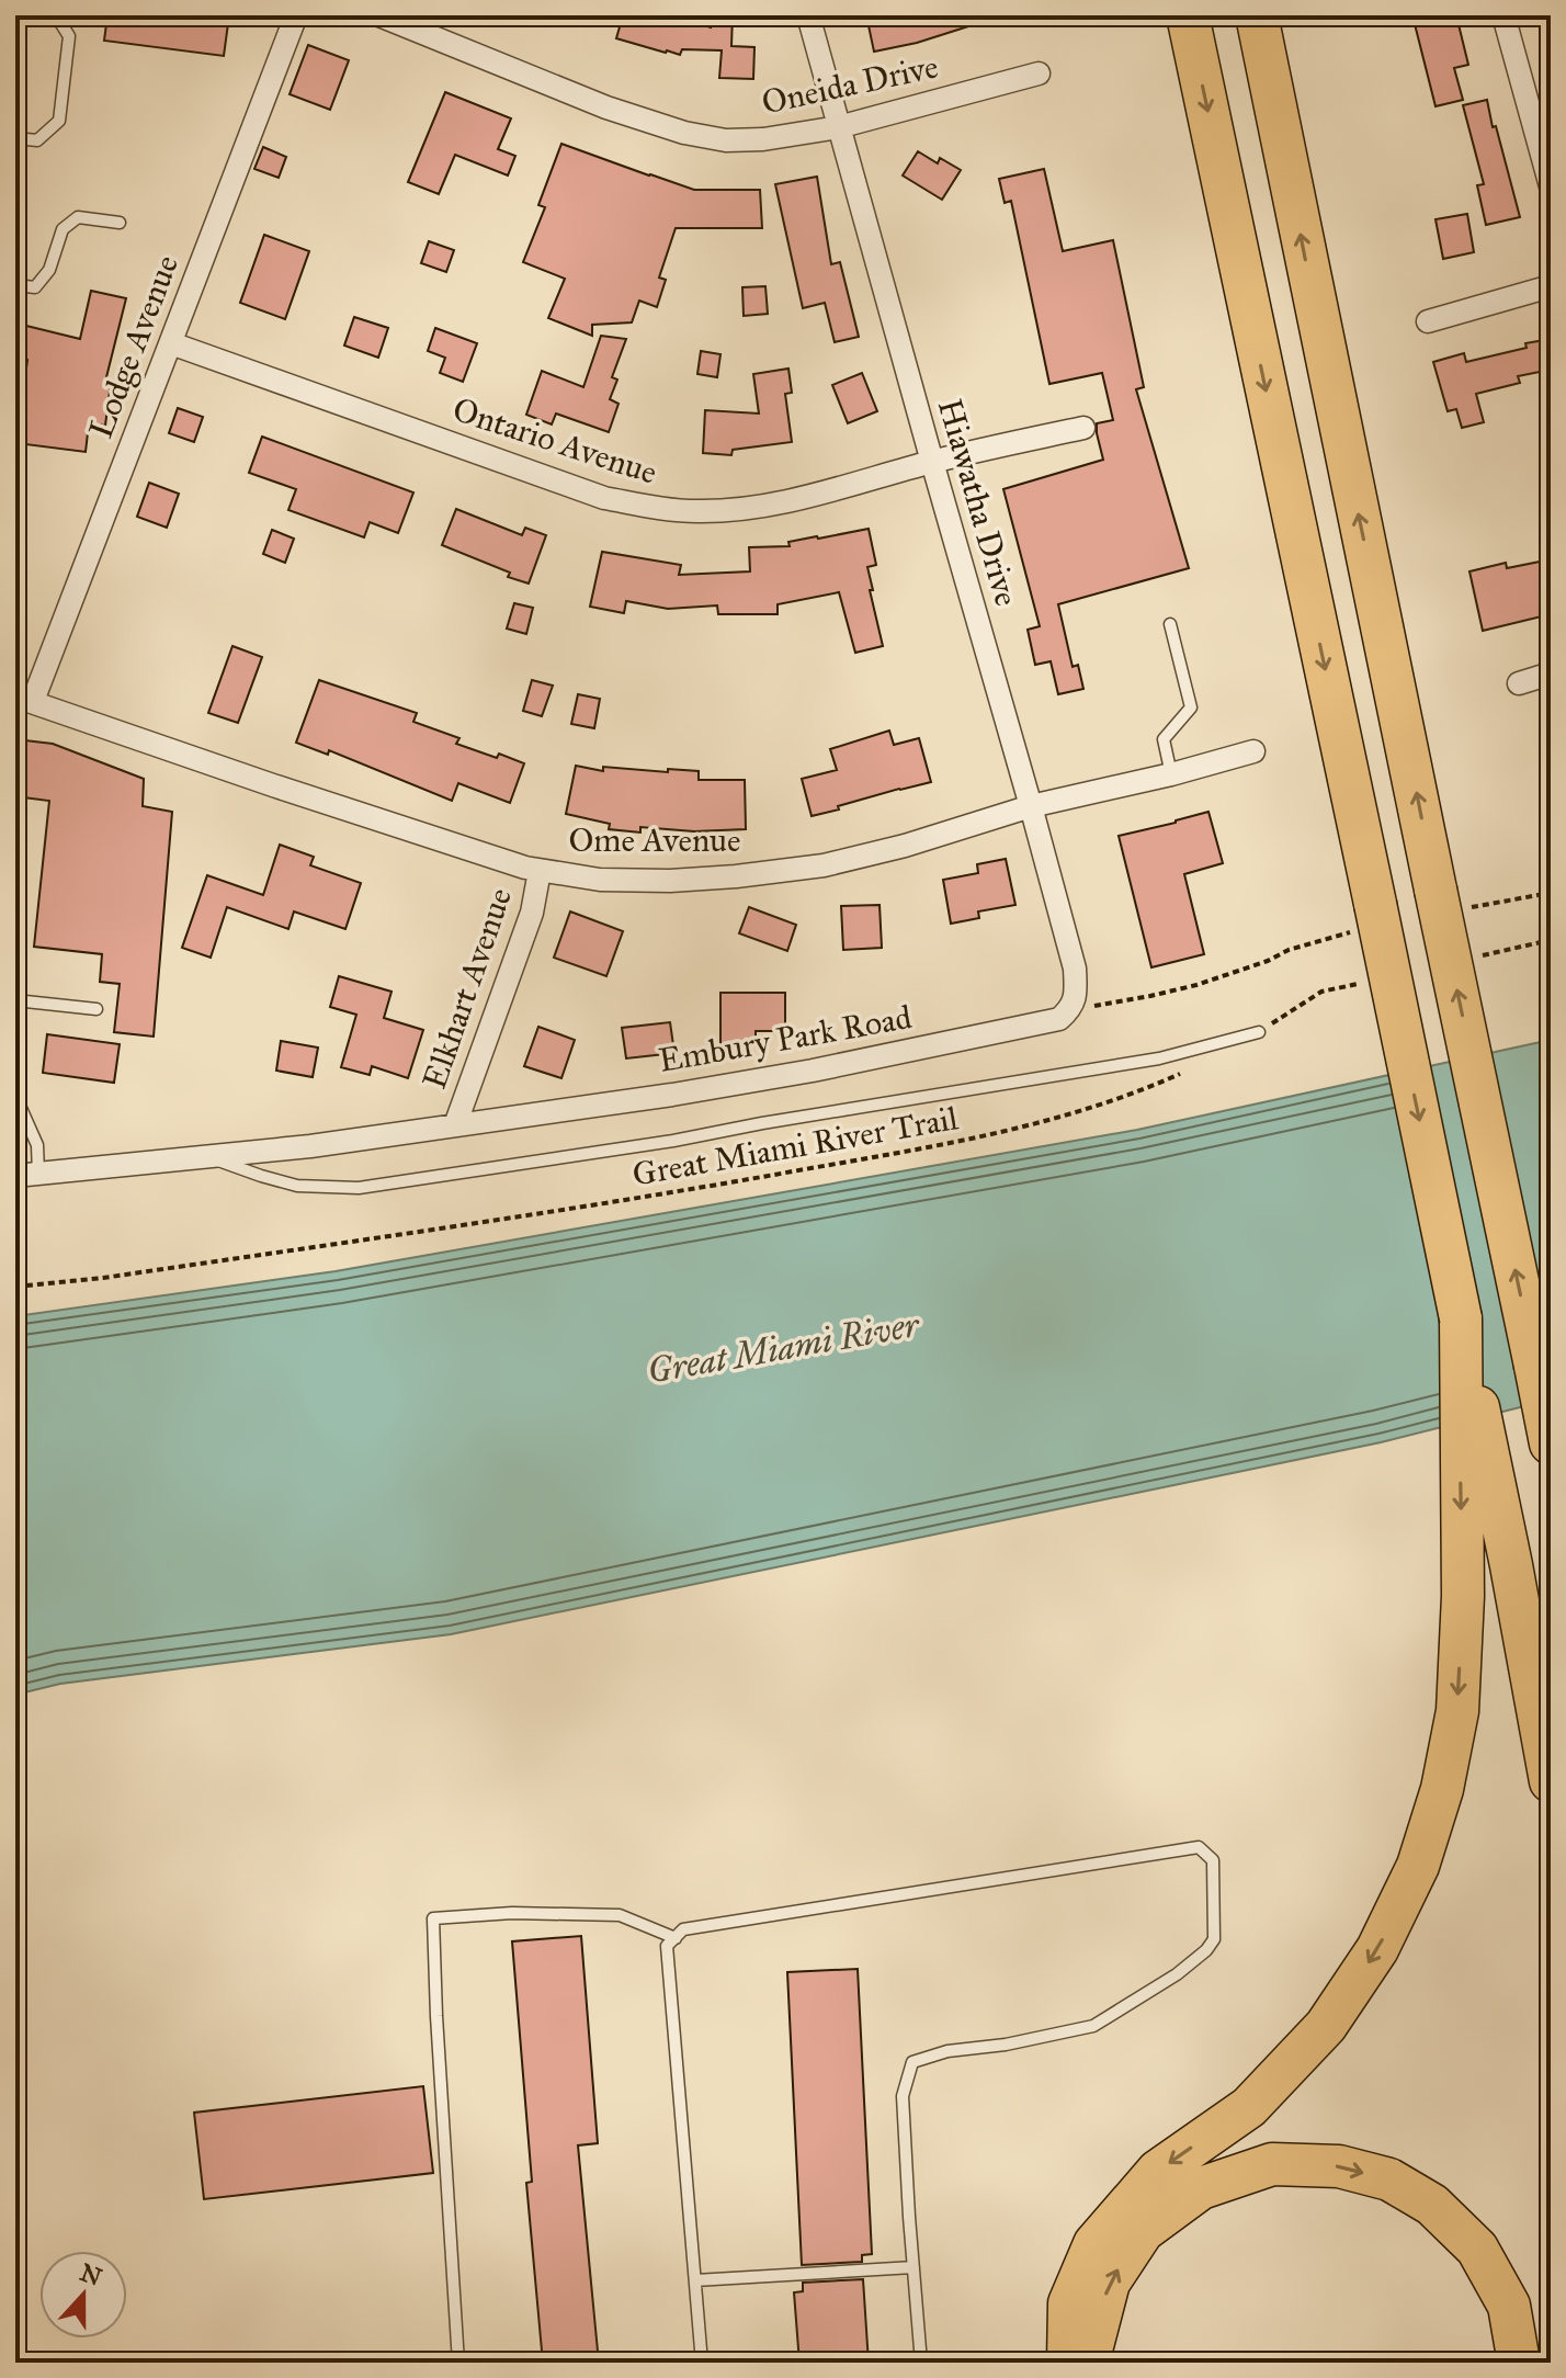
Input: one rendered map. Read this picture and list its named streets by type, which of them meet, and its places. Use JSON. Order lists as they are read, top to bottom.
{
  "streets": {
    "street": [
      "Oneida Drive",
      "Lodge Avenue",
      "Ontario Avenue",
      "Hiawatha Drive",
      "Ome Avenue",
      "Elkhart Avenue",
      "Embury Park Road"
    ],
    "path": ["Great Miami River Trail"]
  },
  "crossings": [
    ["Oneida Drive", "Hiawatha Drive"],
    ["Lodge Avenue", "Ontario Avenue"],
    ["Lodge Avenue", "Ome Avenue"],
    ["Ontario Avenue", "Hiawatha Drive"],
    ["Hiawatha Drive", "Ome Avenue"],
    ["Hiawatha Drive", "Embury Park Road"],
    ["Ome Avenue", "Elkhart Avenue"],
    ["Elkhart Avenue", "Embury Park Road"]
  ],
  "water": ["Great Miami River"],
  "north": "top"
}
